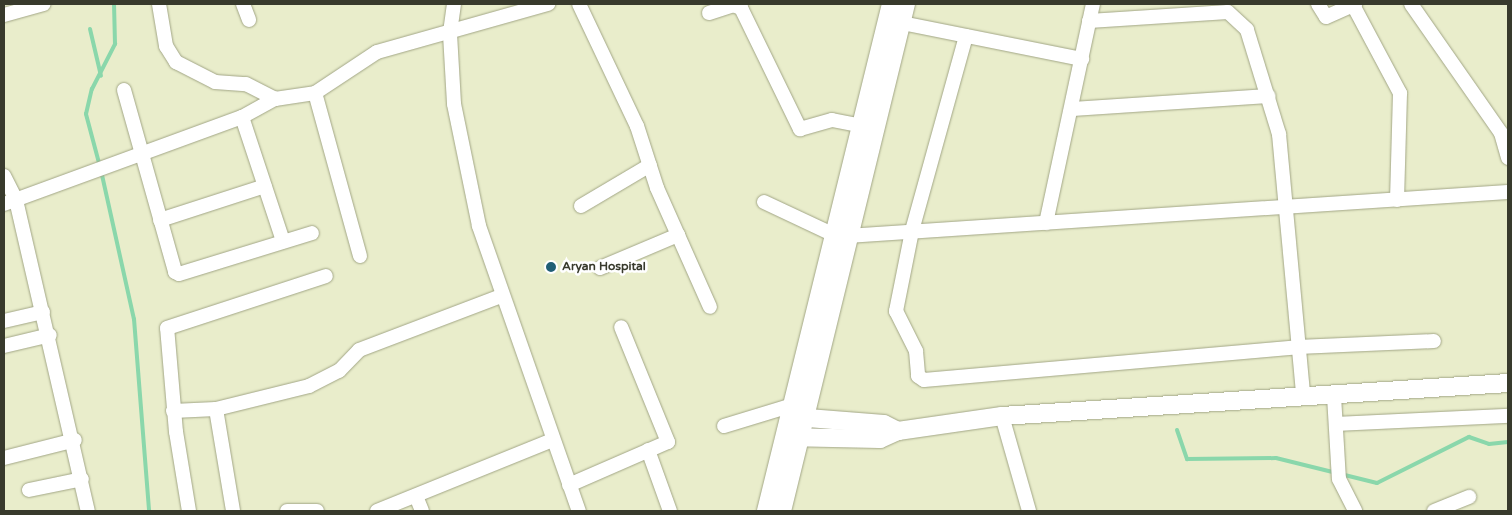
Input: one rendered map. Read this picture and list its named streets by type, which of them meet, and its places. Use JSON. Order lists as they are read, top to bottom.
{
  "places": ["Aryan Hospital"]
}
